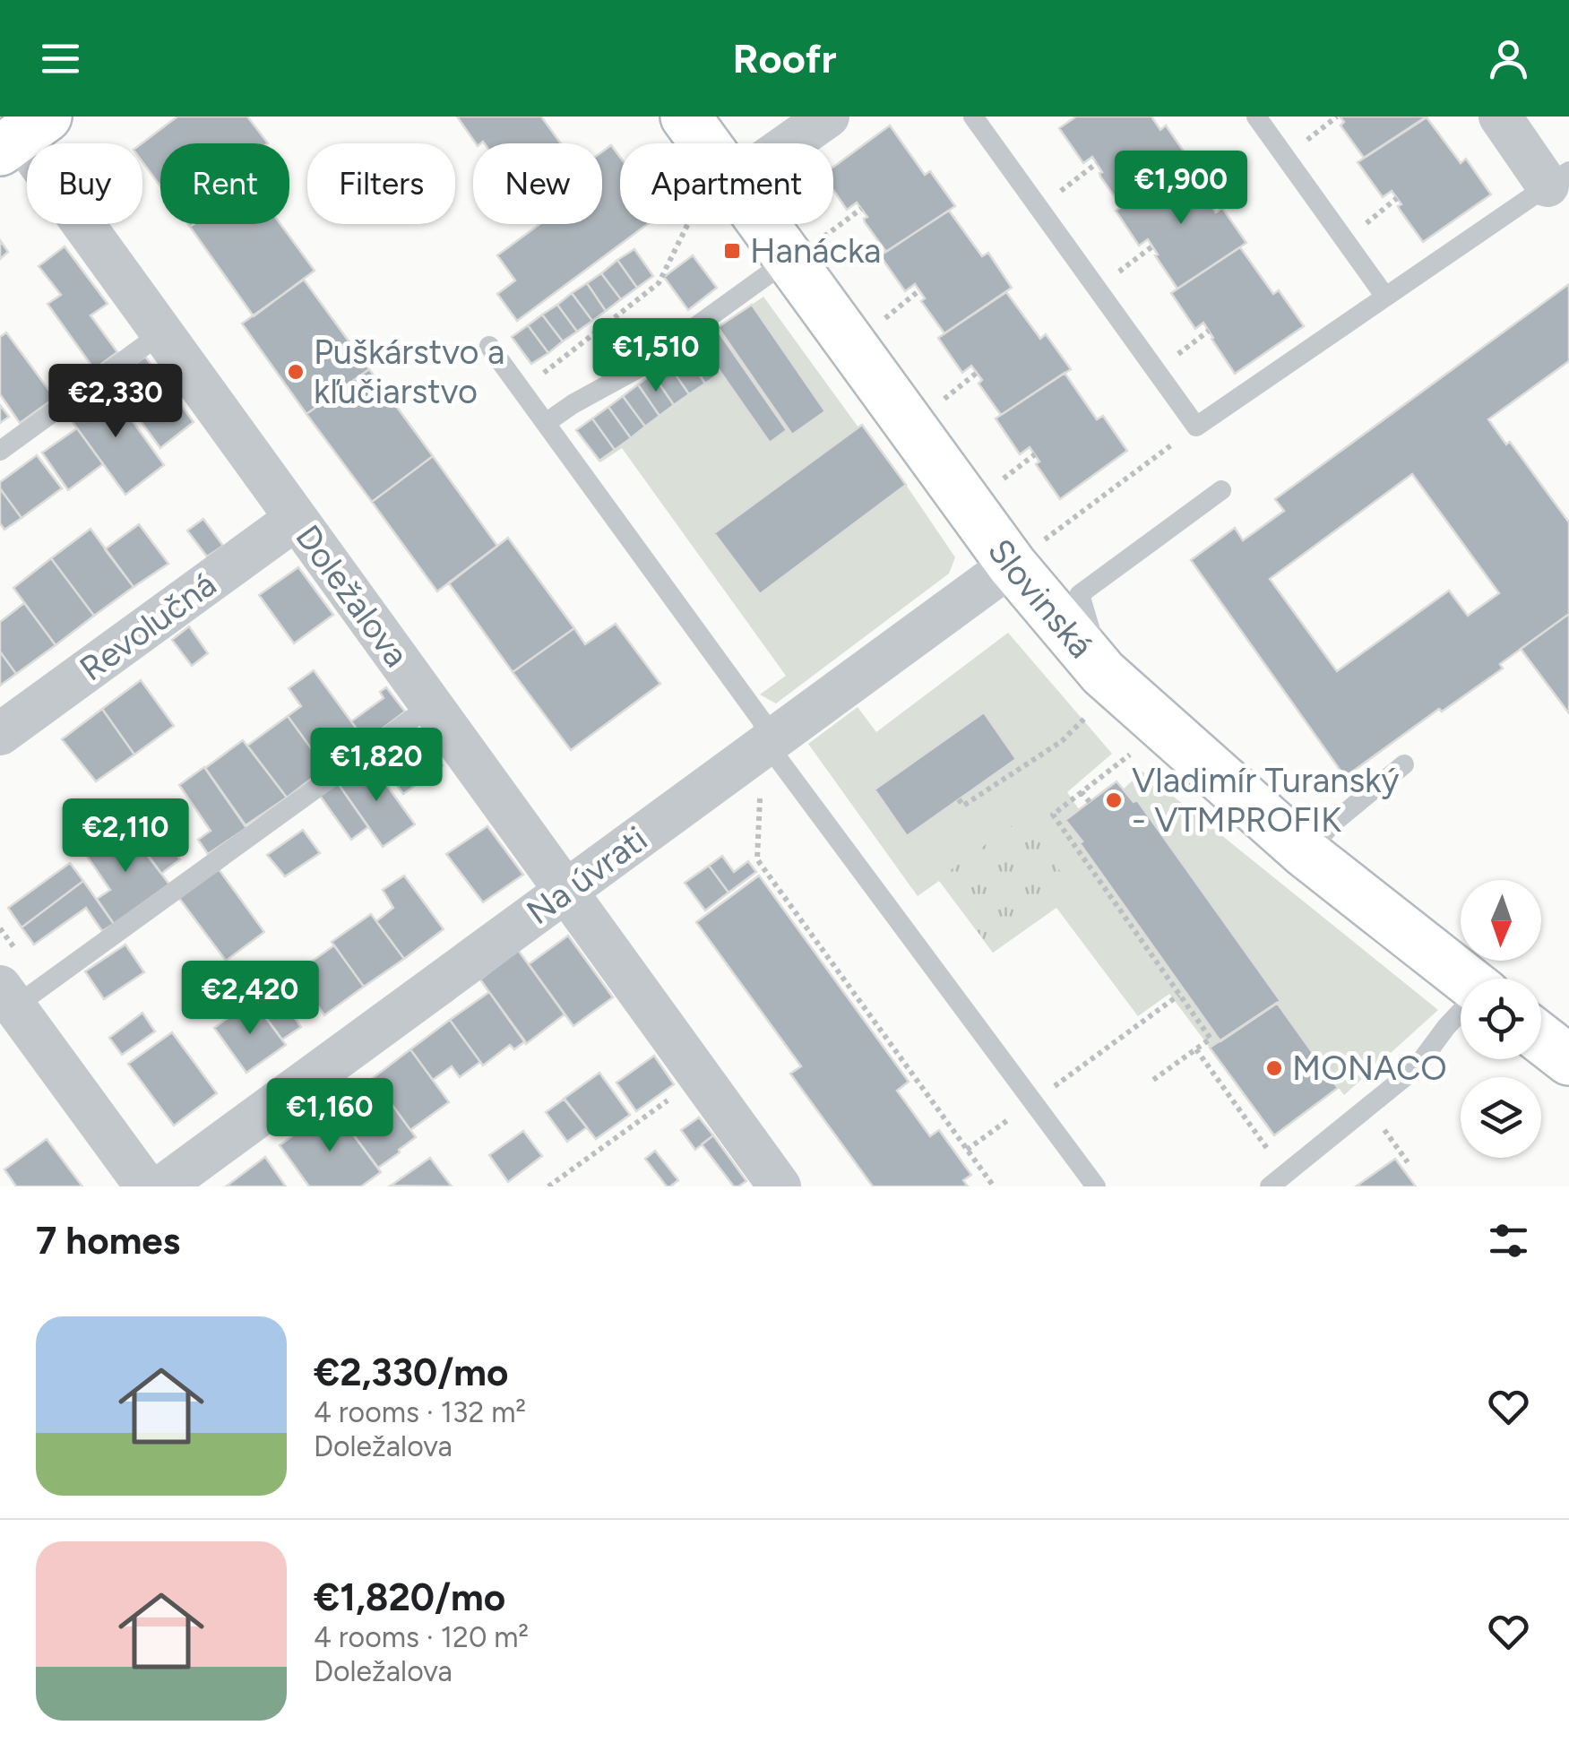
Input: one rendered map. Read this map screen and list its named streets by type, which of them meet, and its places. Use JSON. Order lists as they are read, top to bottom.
{
  "streets": {
    "street": [
      "Doležalova",
      "Slovinská",
      "Revolučná",
      "Na úvrati"
    ]
  },
  "crossings": [
    ["Doležalova", "Revolučná"],
    ["Doležalova", "Na úvrati"],
    ["Slovinská", "Na úvrati"]
  ],
  "places": {
    "transit": ["Hanácka"],
    "other": ["Puškárstvo a kľučiarstvo", "Vladimír Turanský - VTMPROFIK", "MONACO"]
  },
  "north": "bottom",
  "page": {
    "header": "Roofr",
    "chip": [
      "Buy",
      "Rent",
      "Filters",
      "New",
      "Apartment"
    ],
    "price": [
      "€1,900",
      "€1,510",
      "€2,330",
      "€1,820",
      "€2,110",
      "€2,420",
      "€1,160"
    ],
    "heading": "7 homes",
    "list": [
      {
        "name": "€2,330/mo",
        "note": "4 rooms · 132 m² · Doležalova"
      },
      {
        "name": "€1,820/mo",
        "note": "4 rooms · 120 m² · Doležalova"
      }
    ]
  }
}
